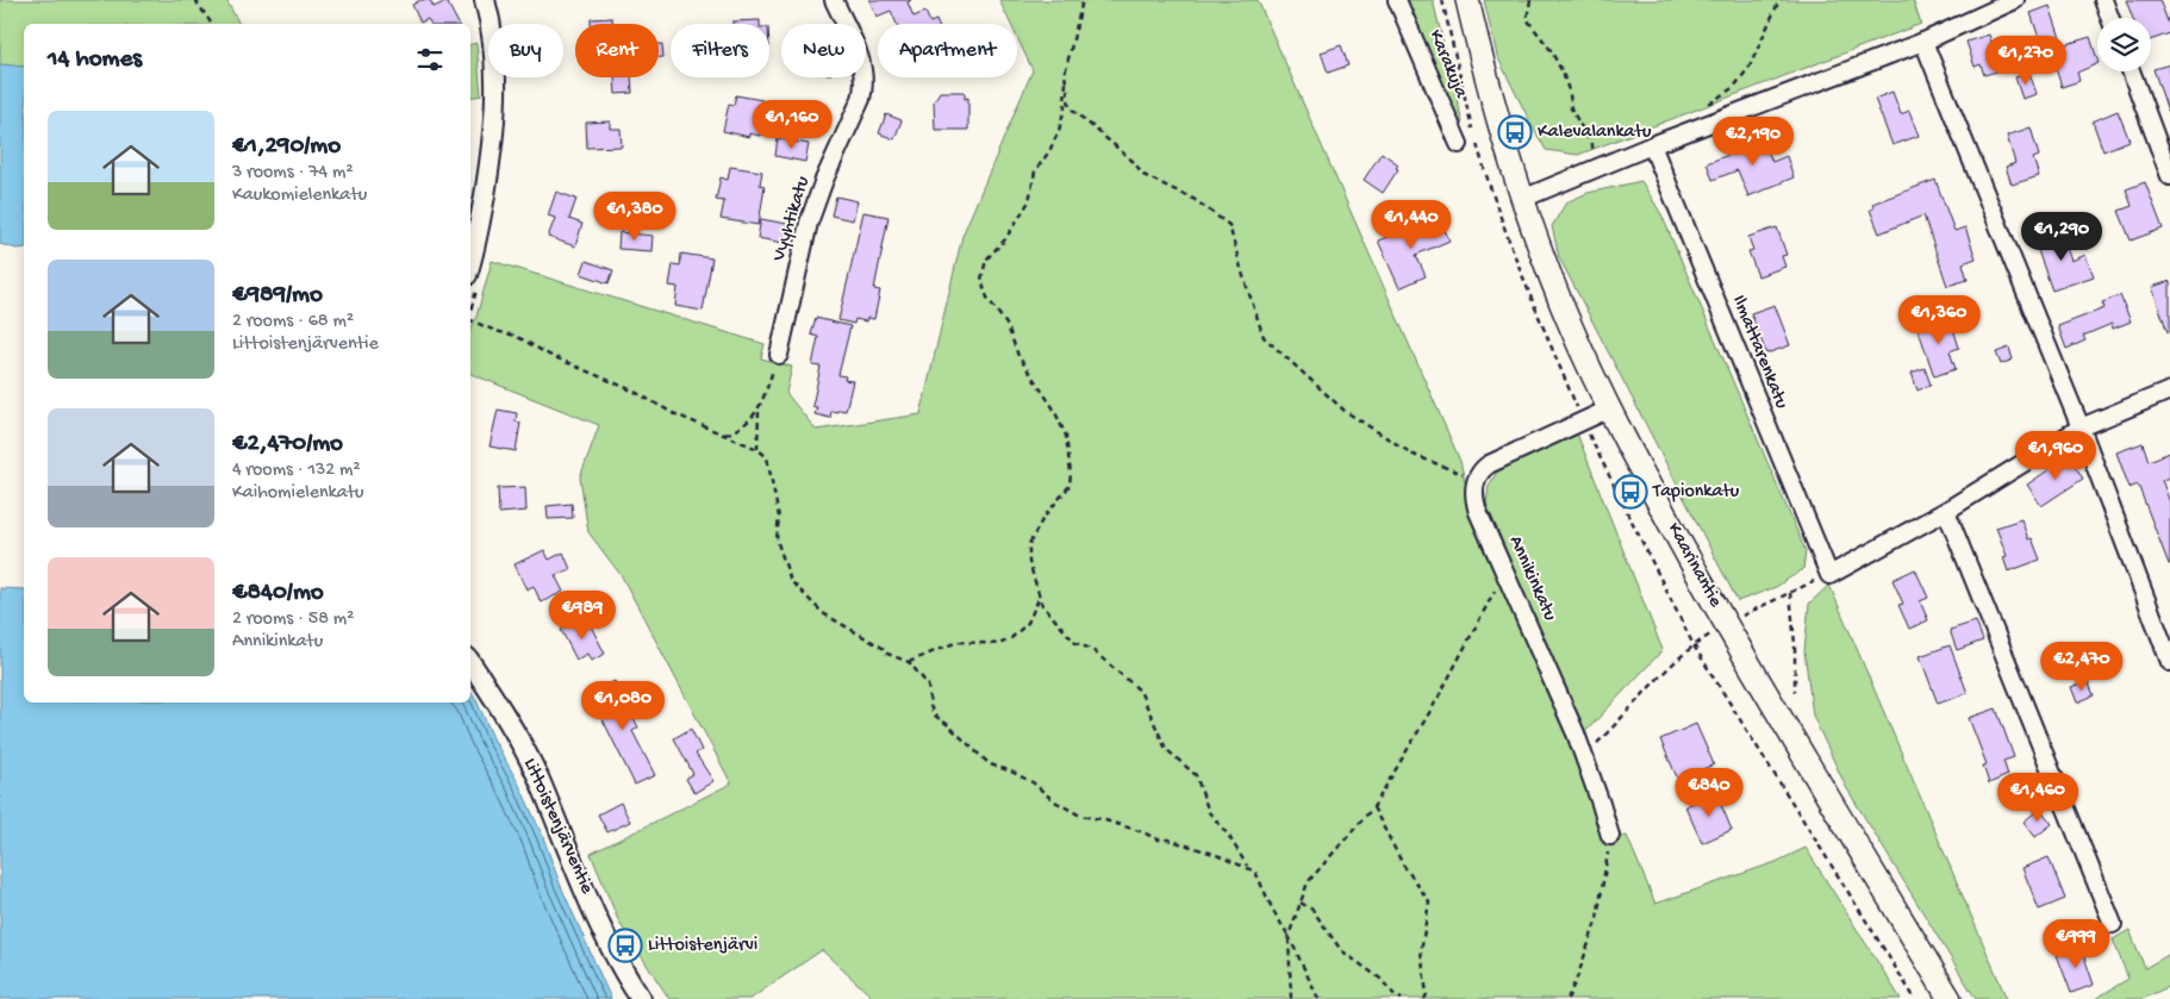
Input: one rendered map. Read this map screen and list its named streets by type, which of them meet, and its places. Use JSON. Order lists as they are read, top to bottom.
{
  "streets": {
    "main road": ["Kaarinantie"],
    "street": [
      "Karakuja",
      "Vyyhtikatu",
      "Ilmattarenkatu",
      "Annikinkatu",
      "Littoistenjärventie"
    ]
  },
  "places": {
    "bus stop": ["Kalevalankatu", "Tapionkatu", "Littoistenjärvi"]
  },
  "page": {
    "chip": [
      "Buy",
      "Rent",
      "Filters",
      "New",
      "Apartment"
    ],
    "heading": "14 homes",
    "price": [
      "€1,270",
      "€1,160",
      "€2,190",
      "€1,380",
      "€1,440",
      "€1,290",
      "€1,360",
      "€1,960",
      "€989",
      "€2,470",
      "€1,080",
      "€840",
      "€1,460",
      "€999"
    ],
    "list": [
      {
        "name": "€1,290/mo",
        "note": "3 rooms · 74 m² · Kaukomielenkatu"
      },
      {
        "name": "€989/mo",
        "note": "2 rooms · 68 m² · Littoistenjärventie"
      },
      {
        "name": "€2,470/mo",
        "note": "4 rooms · 132 m² · Kaihomielenkatu"
      },
      {
        "name": "€840/mo",
        "note": "2 rooms · 58 m² · Annikinkatu"
      }
    ]
  }
}
